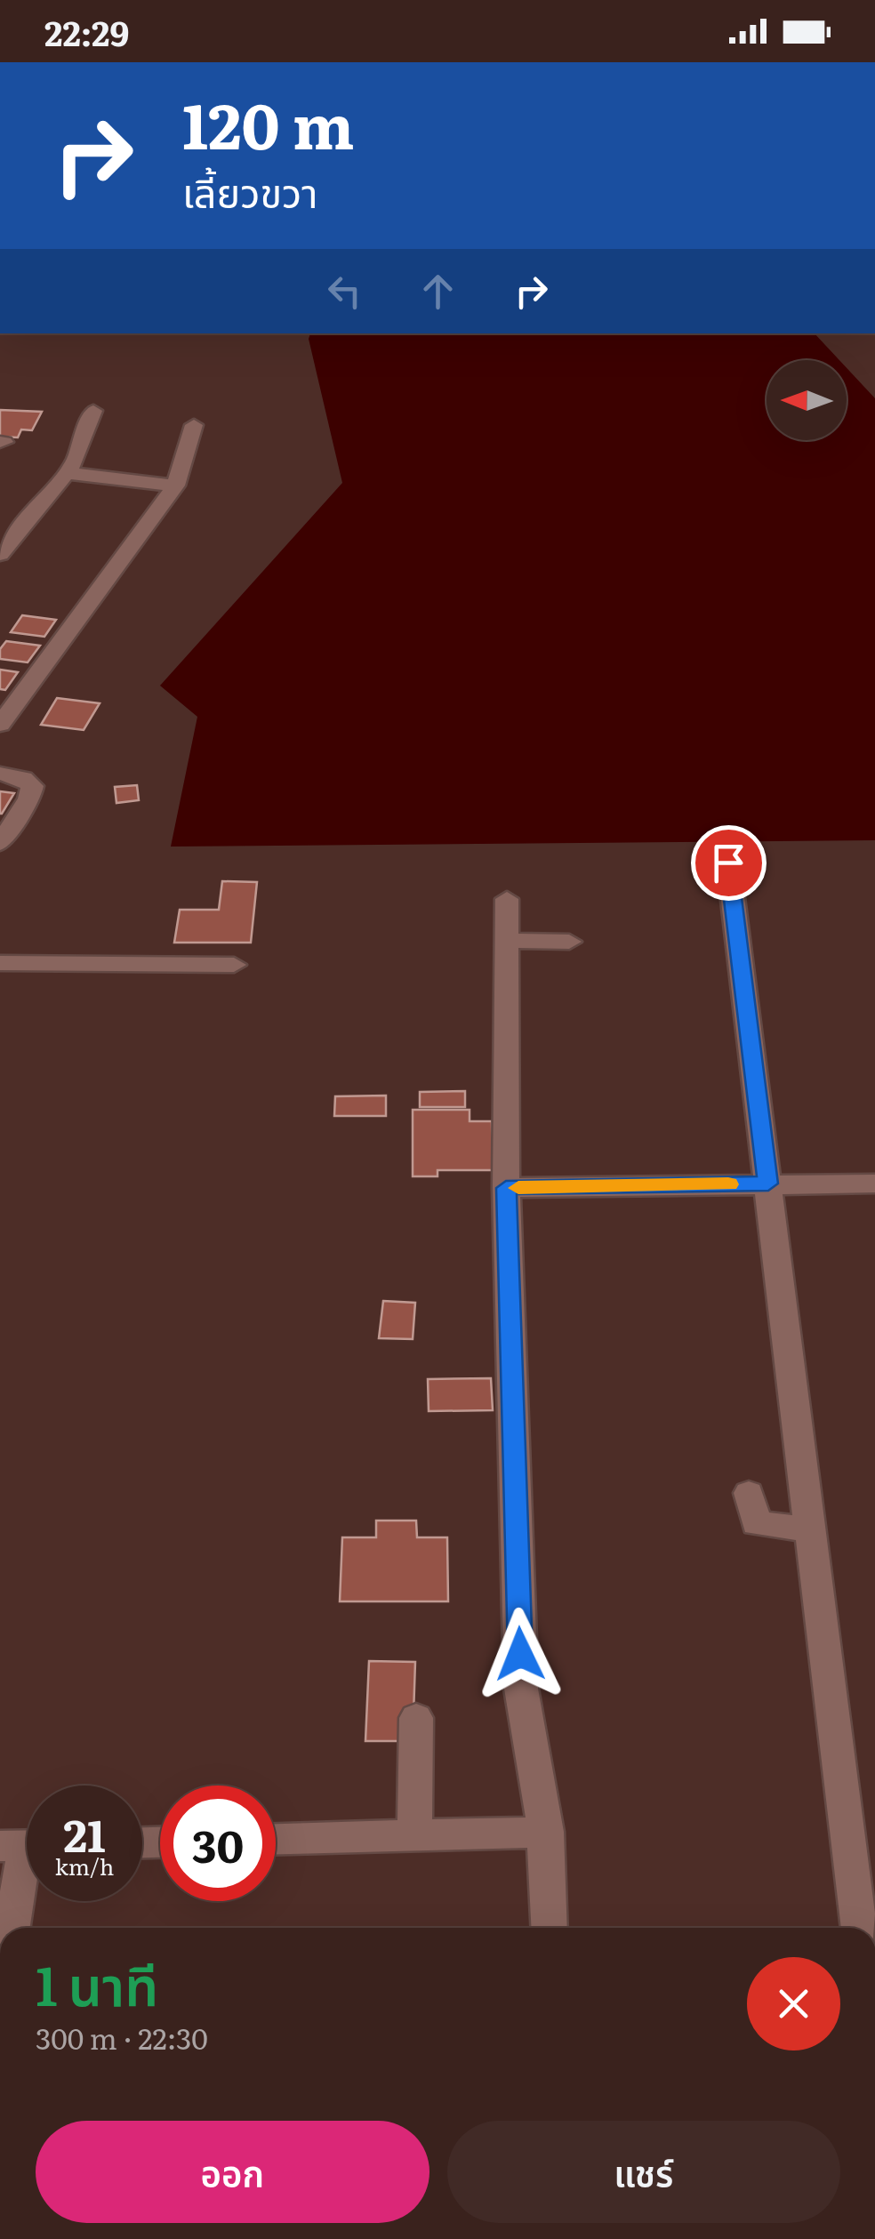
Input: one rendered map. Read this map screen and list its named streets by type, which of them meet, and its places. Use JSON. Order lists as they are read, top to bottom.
{
  "north": "left",
  "page": {
    "status": "22:29",
    "turn": ["120 m", "เลี้ยวขวา"],
    "speed": "21 km/h",
    "limit": "30",
    "heading": ["1 นาที", "300 m · 22:30"],
    "buttons": ["ออก", "แชร์"]
  }
}
